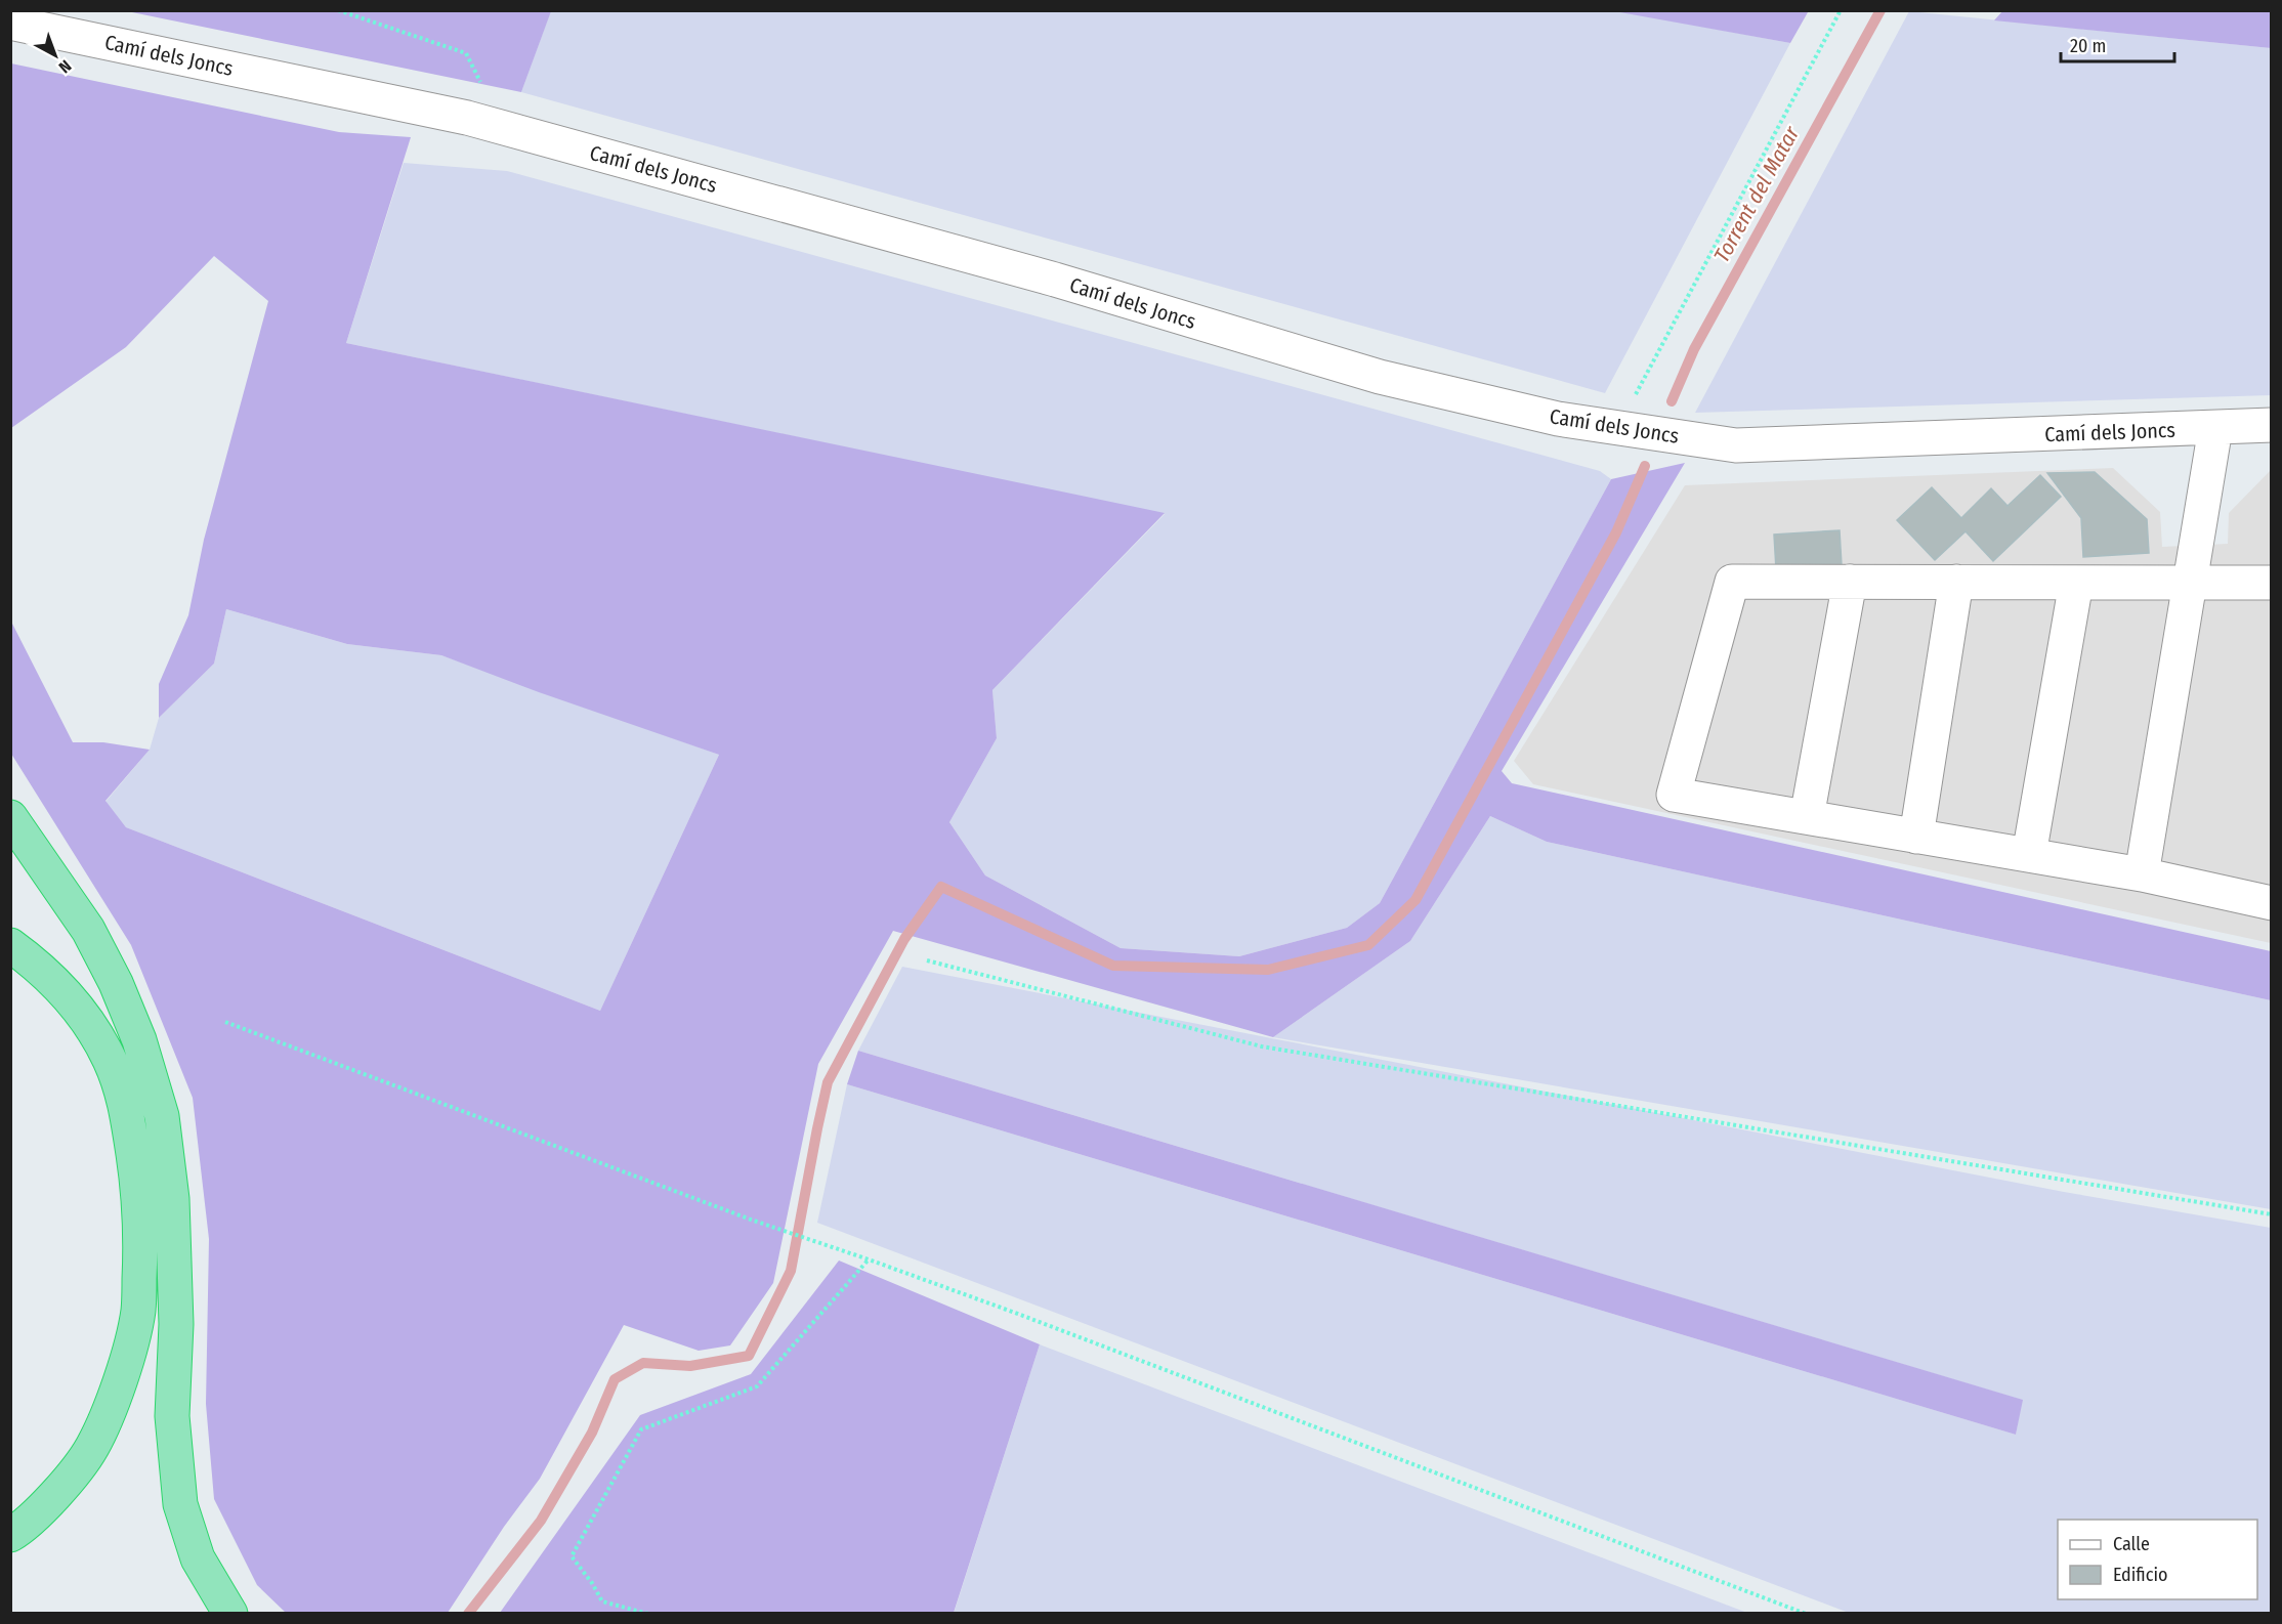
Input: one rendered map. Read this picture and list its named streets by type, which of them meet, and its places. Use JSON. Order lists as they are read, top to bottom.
{
  "streets": {
    "street": ["Camí dels Joncs"]
  },
  "water": ["Torrent del Matar"],
  "legend": ["Calle", "Edificio"],
  "scale_bar": "20 m",
  "north": "bottom right"
}
